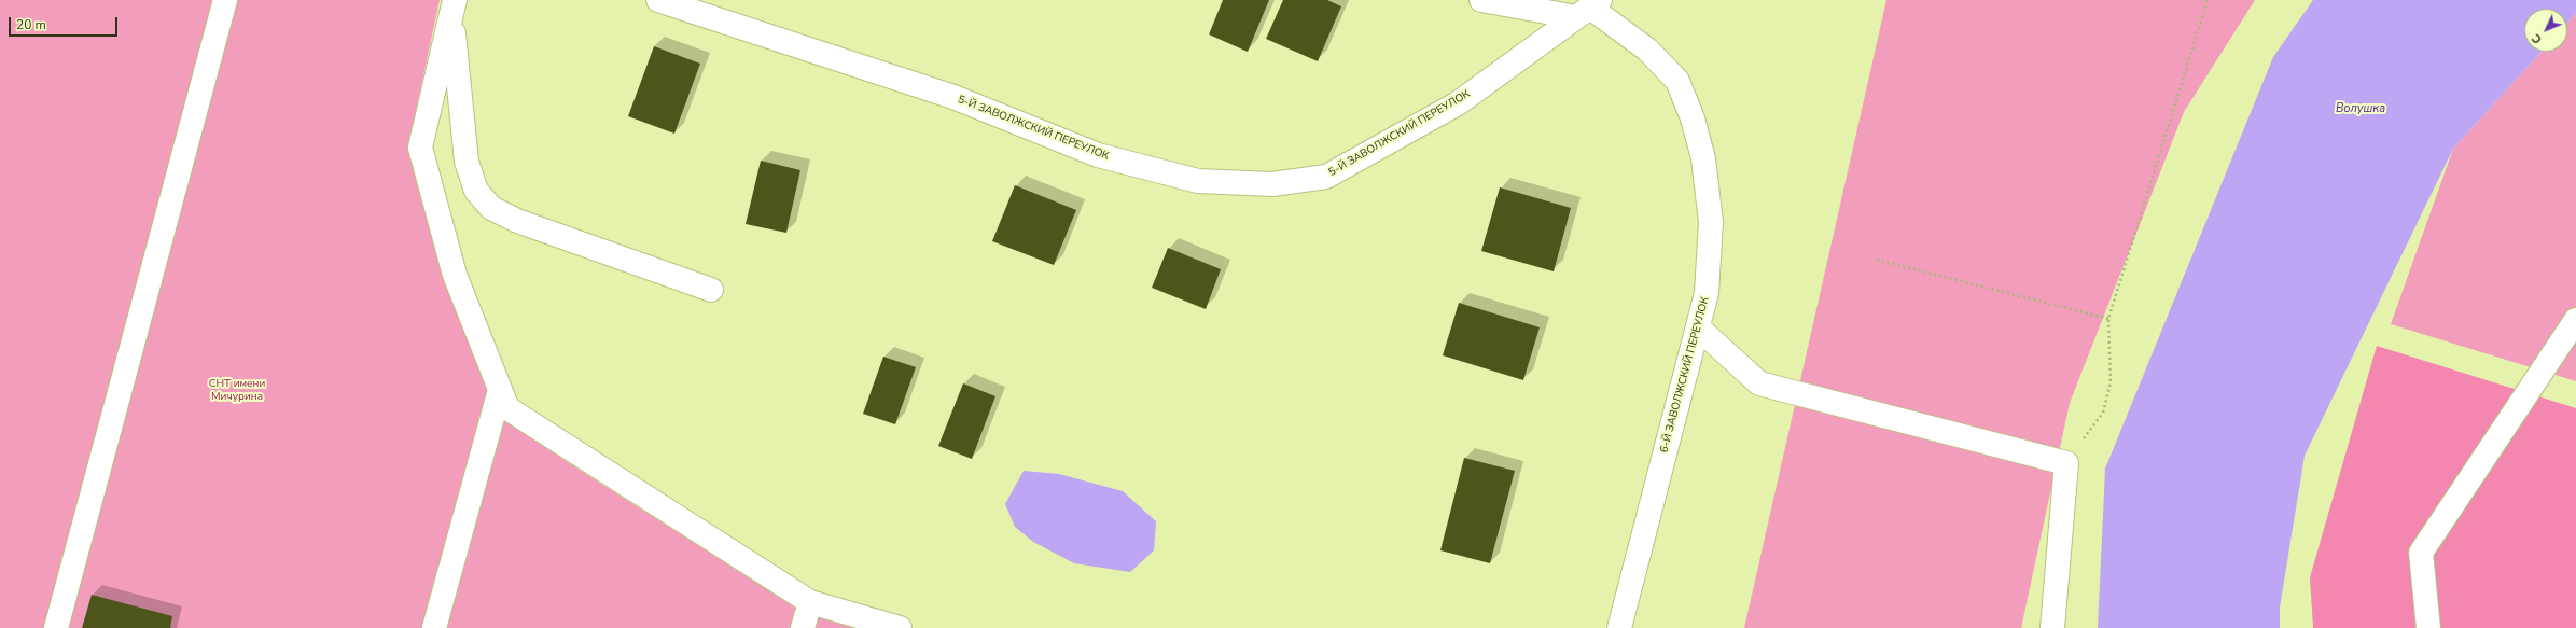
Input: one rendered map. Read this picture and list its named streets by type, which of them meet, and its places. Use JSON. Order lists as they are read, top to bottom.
{
  "streets": {
    "street": ["5-Й ЗАВОЛЖСКИЙ ПЕРЕУЛОК", "6-Й ЗАВОЛЖСКИЙ ПЕРЕУЛОК"]
  },
  "crossings": [
    ["5-Й ЗАВОЛЖСКИЙ ПЕРЕУЛОК", "6-Й ЗАВОЛЖСКИЙ ПЕРЕУЛОК"]
  ],
  "water": ["Волушка"],
  "parks": ["СНТ имени Мичурина"],
  "scale_bar": "20 m",
  "north": "bottom left"
}
